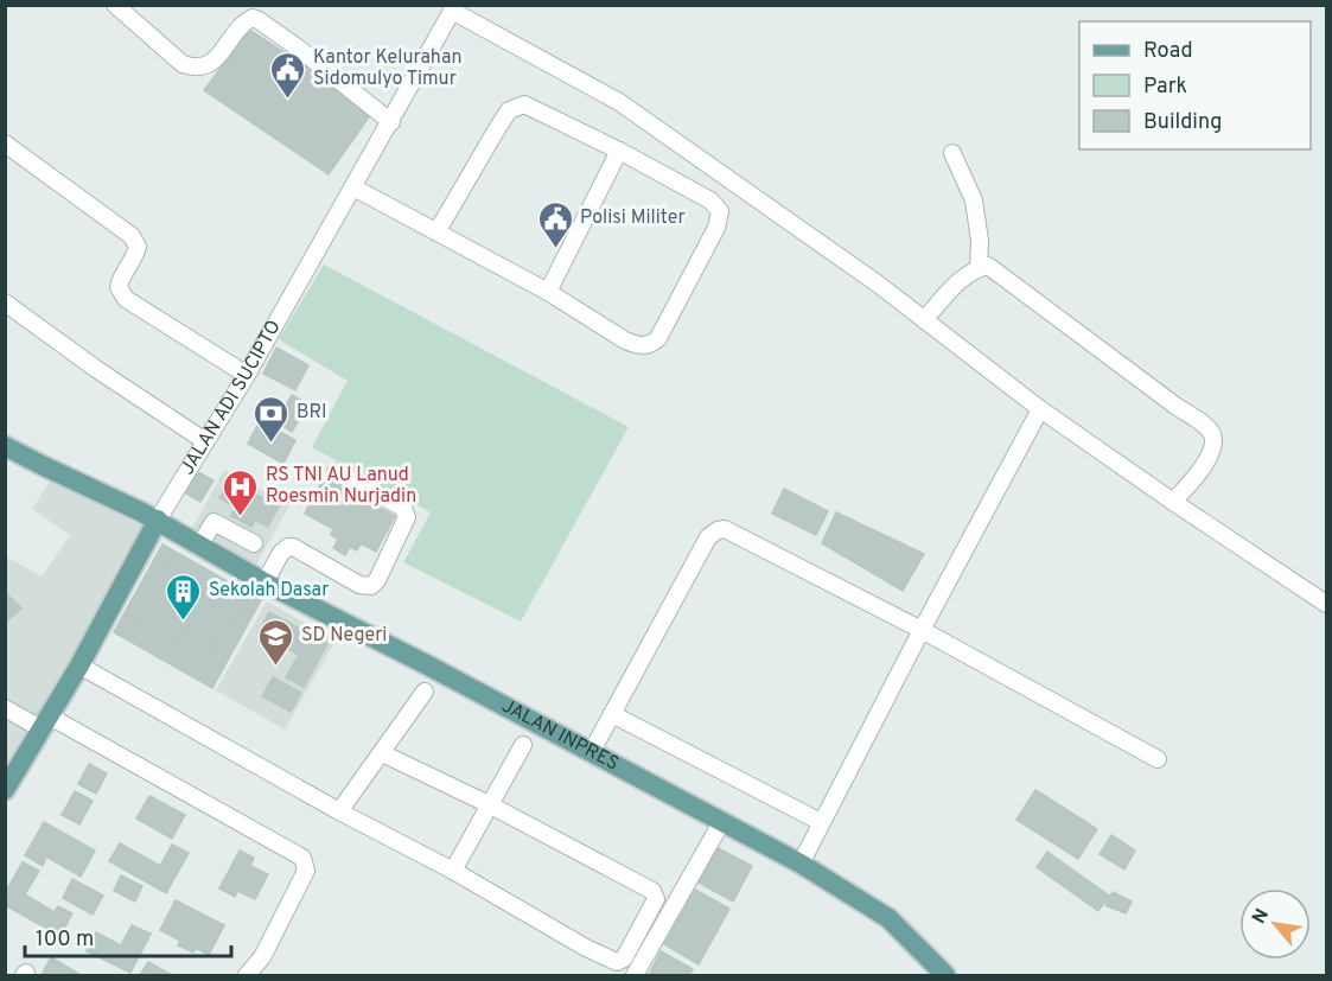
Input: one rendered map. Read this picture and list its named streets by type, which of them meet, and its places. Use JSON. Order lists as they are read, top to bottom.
{
  "streets": {
    "main road": ["JALAN ADI SUCIPTO", "JALAN INPRES"]
  },
  "crossings": [
    ["JALAN ADI SUCIPTO", "JALAN INPRES"]
  ],
  "places": {
    "public building": ["Kantor Kelurahan Sidomulyo Timur", "Polisi Militer"],
    "bank": ["BRI"],
    "hospital": ["RS TNI AU Lanud Roesmin Nurjadin"],
    "building": ["Sekolah Dasar"],
    "school or university": ["SD Negeri"]
  },
  "legend": ["Road", "Park", "Building"],
  "scale_bar": "100 m",
  "north": "top left"
}
